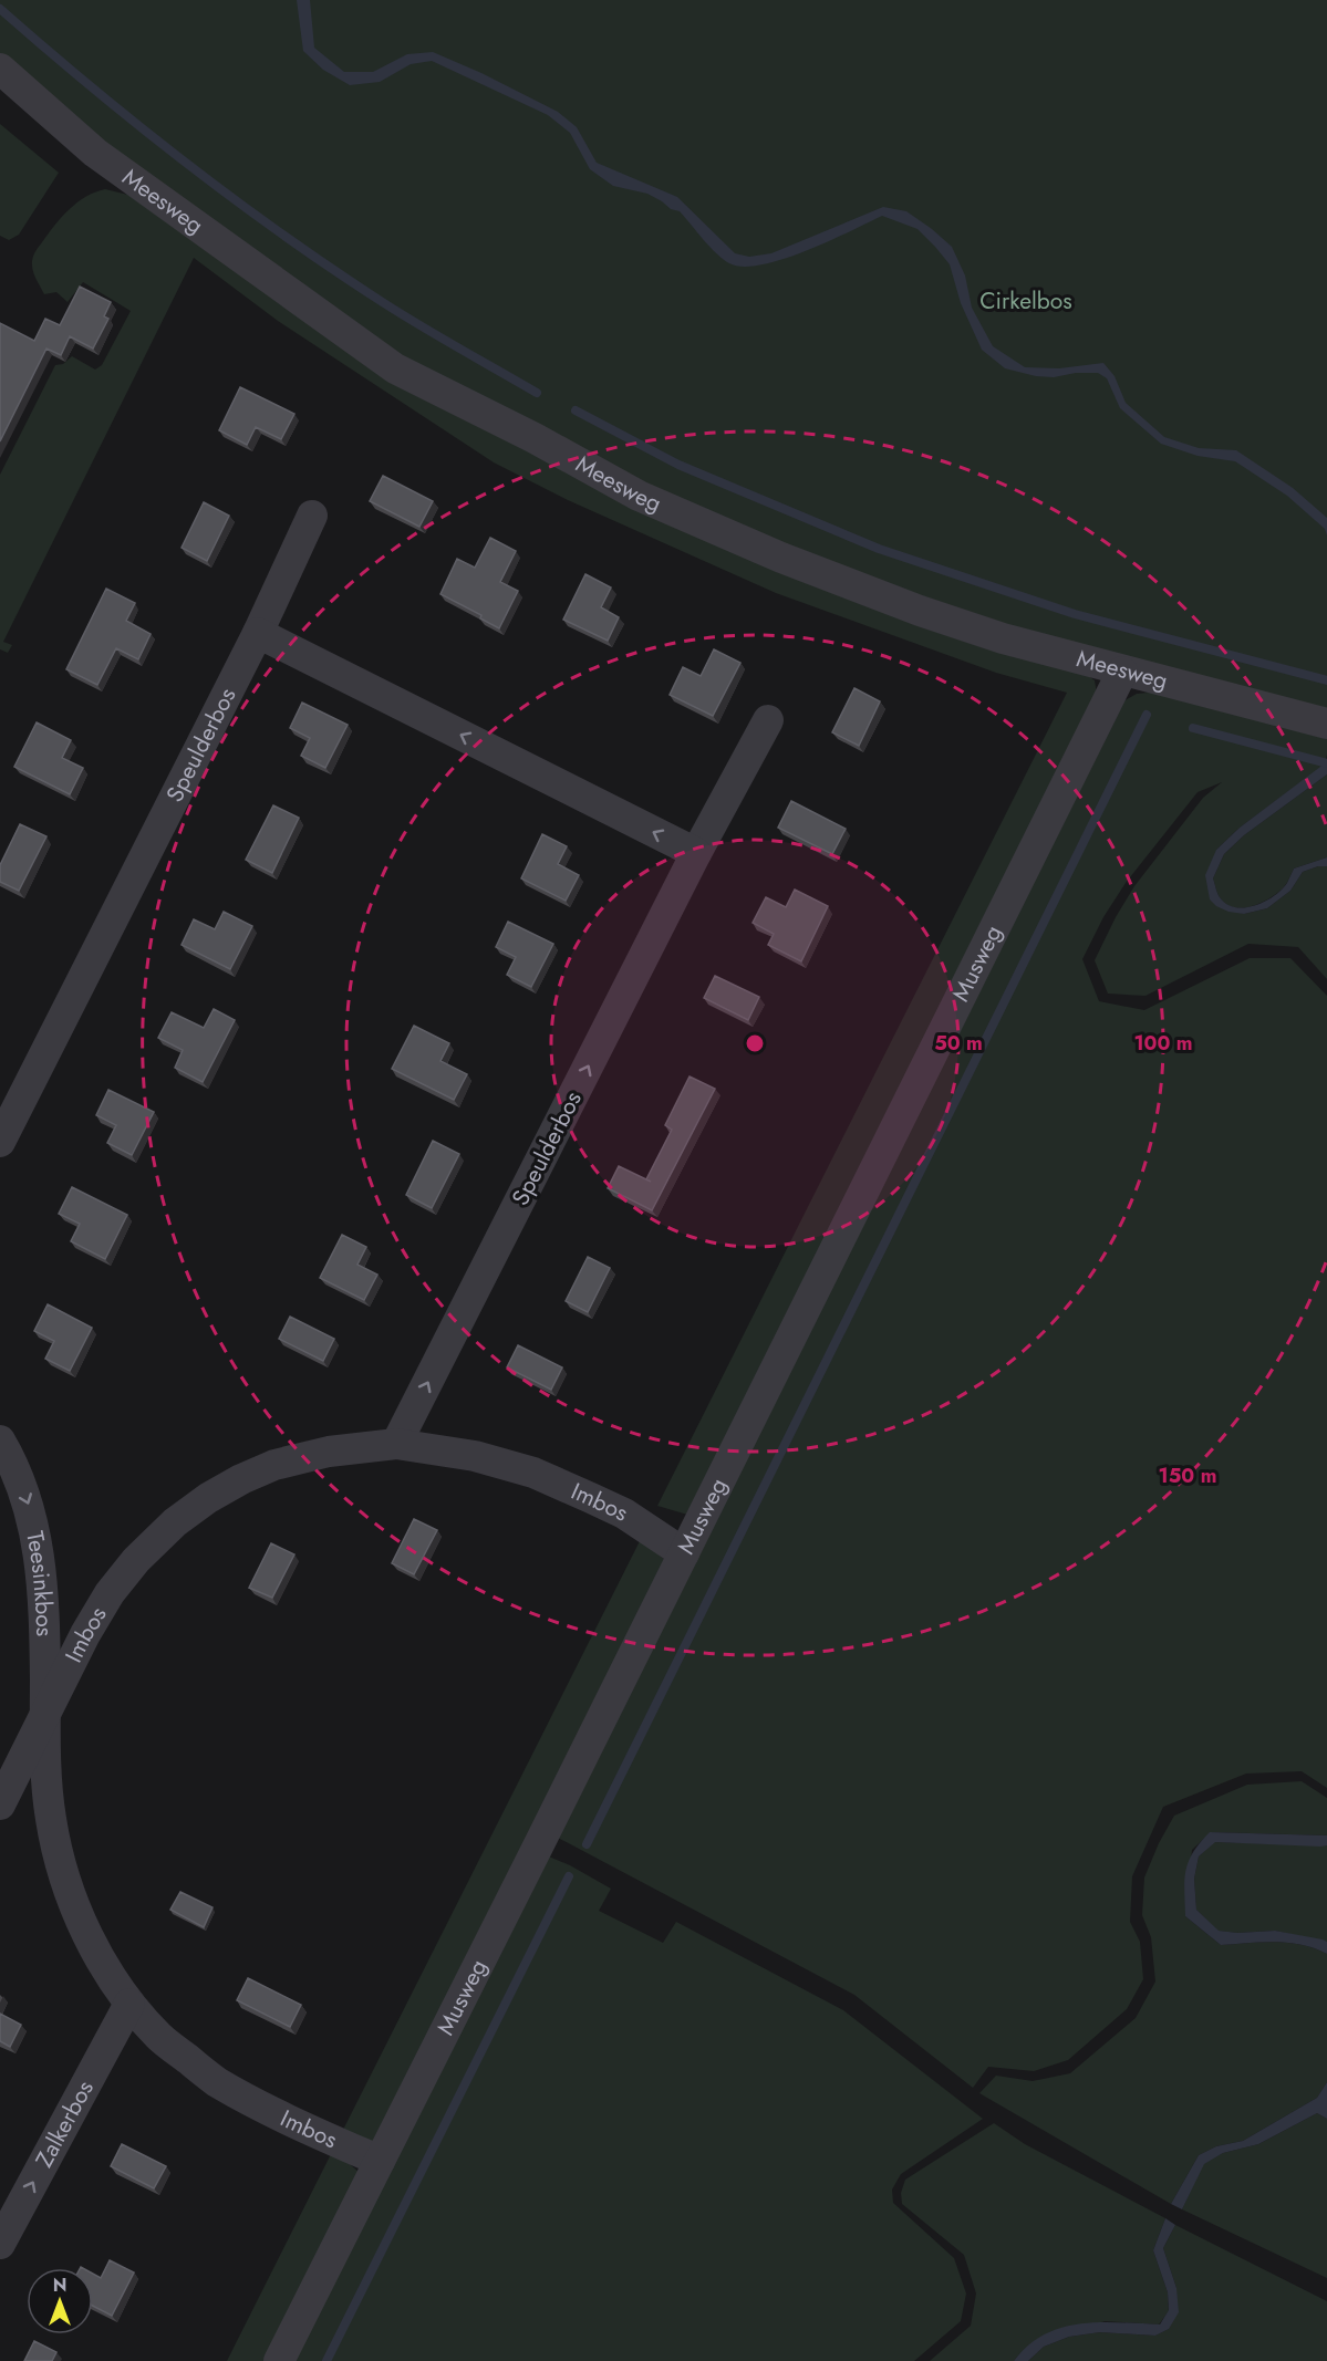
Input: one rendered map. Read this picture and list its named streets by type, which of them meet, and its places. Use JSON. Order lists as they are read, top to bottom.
{
  "streets": {
    "street": [
      "Meesweg",
      "Speulderbos",
      "Musweg",
      "Imbos",
      "Teesinkbos",
      "Zalkerbos"
    ]
  },
  "crossings": [
    ["Meesweg", "Musweg"],
    ["Speulderbos", "Imbos"],
    ["Musweg", "Imbos"],
    ["Imbos", "Teesinkbos"],
    ["Imbos", "Zalkerbos"]
  ],
  "one_way": ["Speulderbos", "Teesinkbos", "Zalkerbos"],
  "parks": ["Cirkelbos"],
  "north": "top",
  "rings": ["50 m", "100 m", "150 m"]
}
